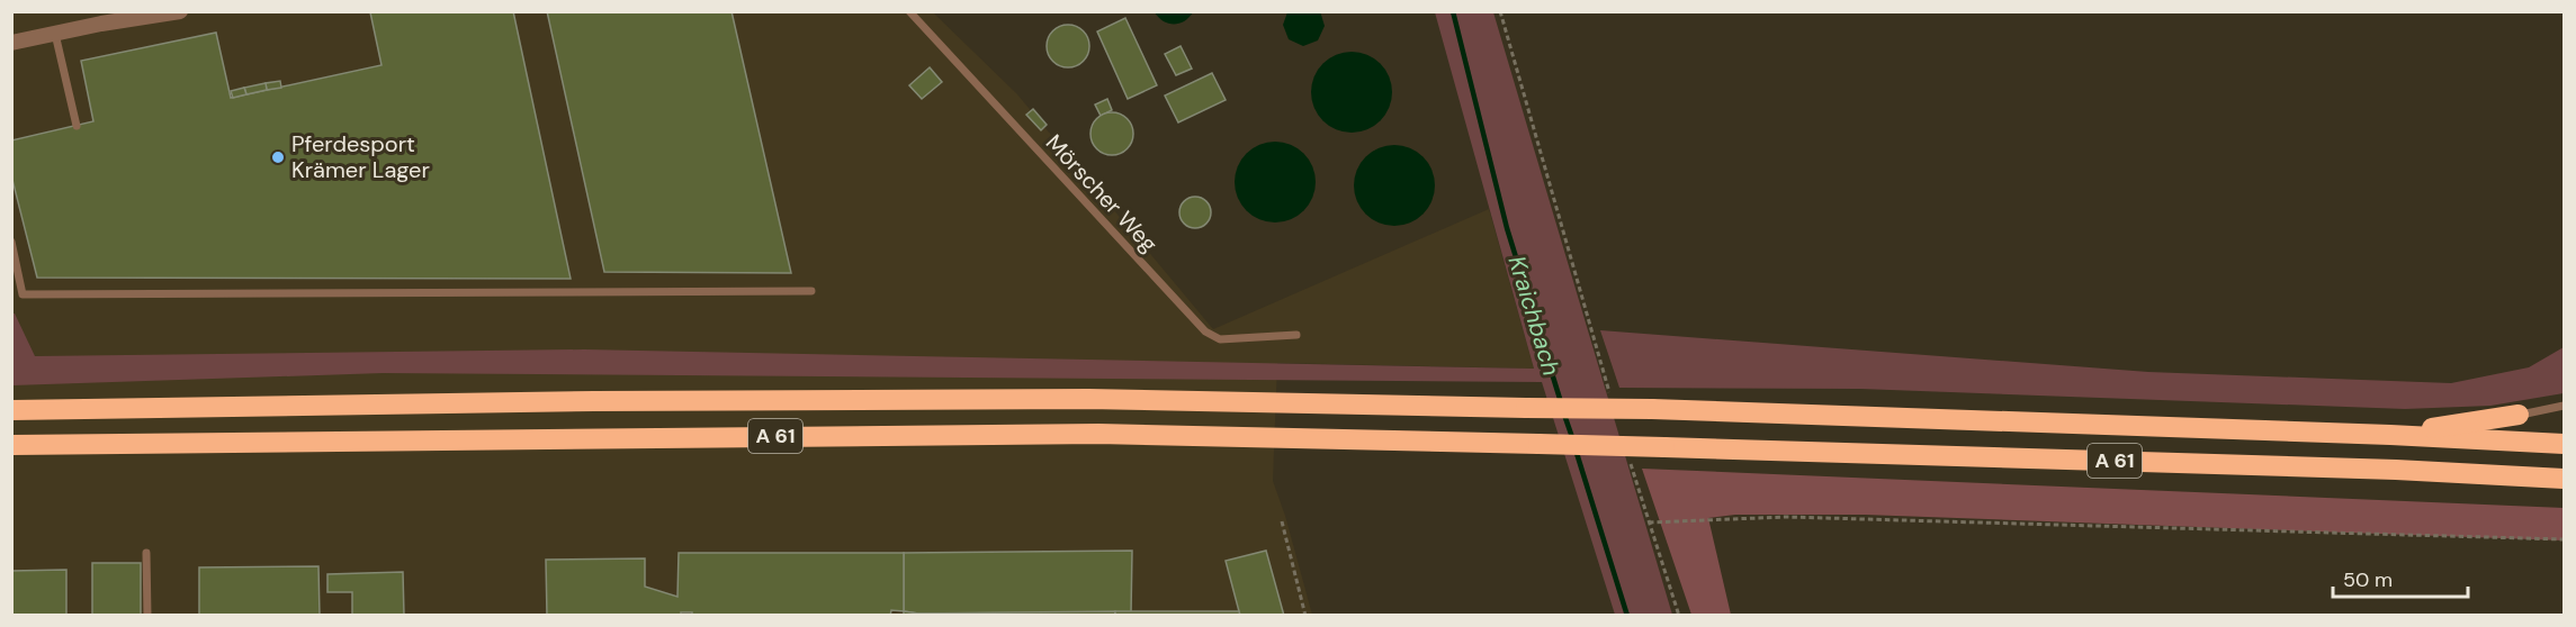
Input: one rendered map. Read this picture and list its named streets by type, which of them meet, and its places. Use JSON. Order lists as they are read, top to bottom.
{
  "streets": {
    "highway": ["A 61"],
    "lane": ["Mörscher Weg"]
  },
  "water": ["Kraichbach"],
  "places": ["Pferdesport Krämer Lager"],
  "scale_bar": "50 m"
}
